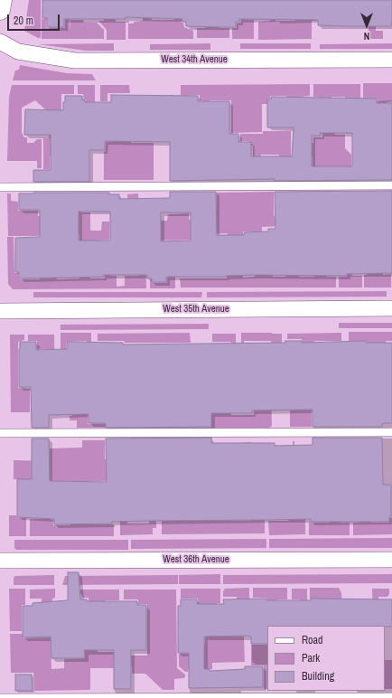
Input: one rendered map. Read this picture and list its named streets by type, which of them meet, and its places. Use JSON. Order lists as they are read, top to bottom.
{
  "streets": {
    "street": ["West 34th Avenue", "West 35th Avenue", "West 36th Avenue"]
  },
  "legend": ["Road", "Park", "Building"],
  "scale_bar": "20 m",
  "north": "bottom"
}
